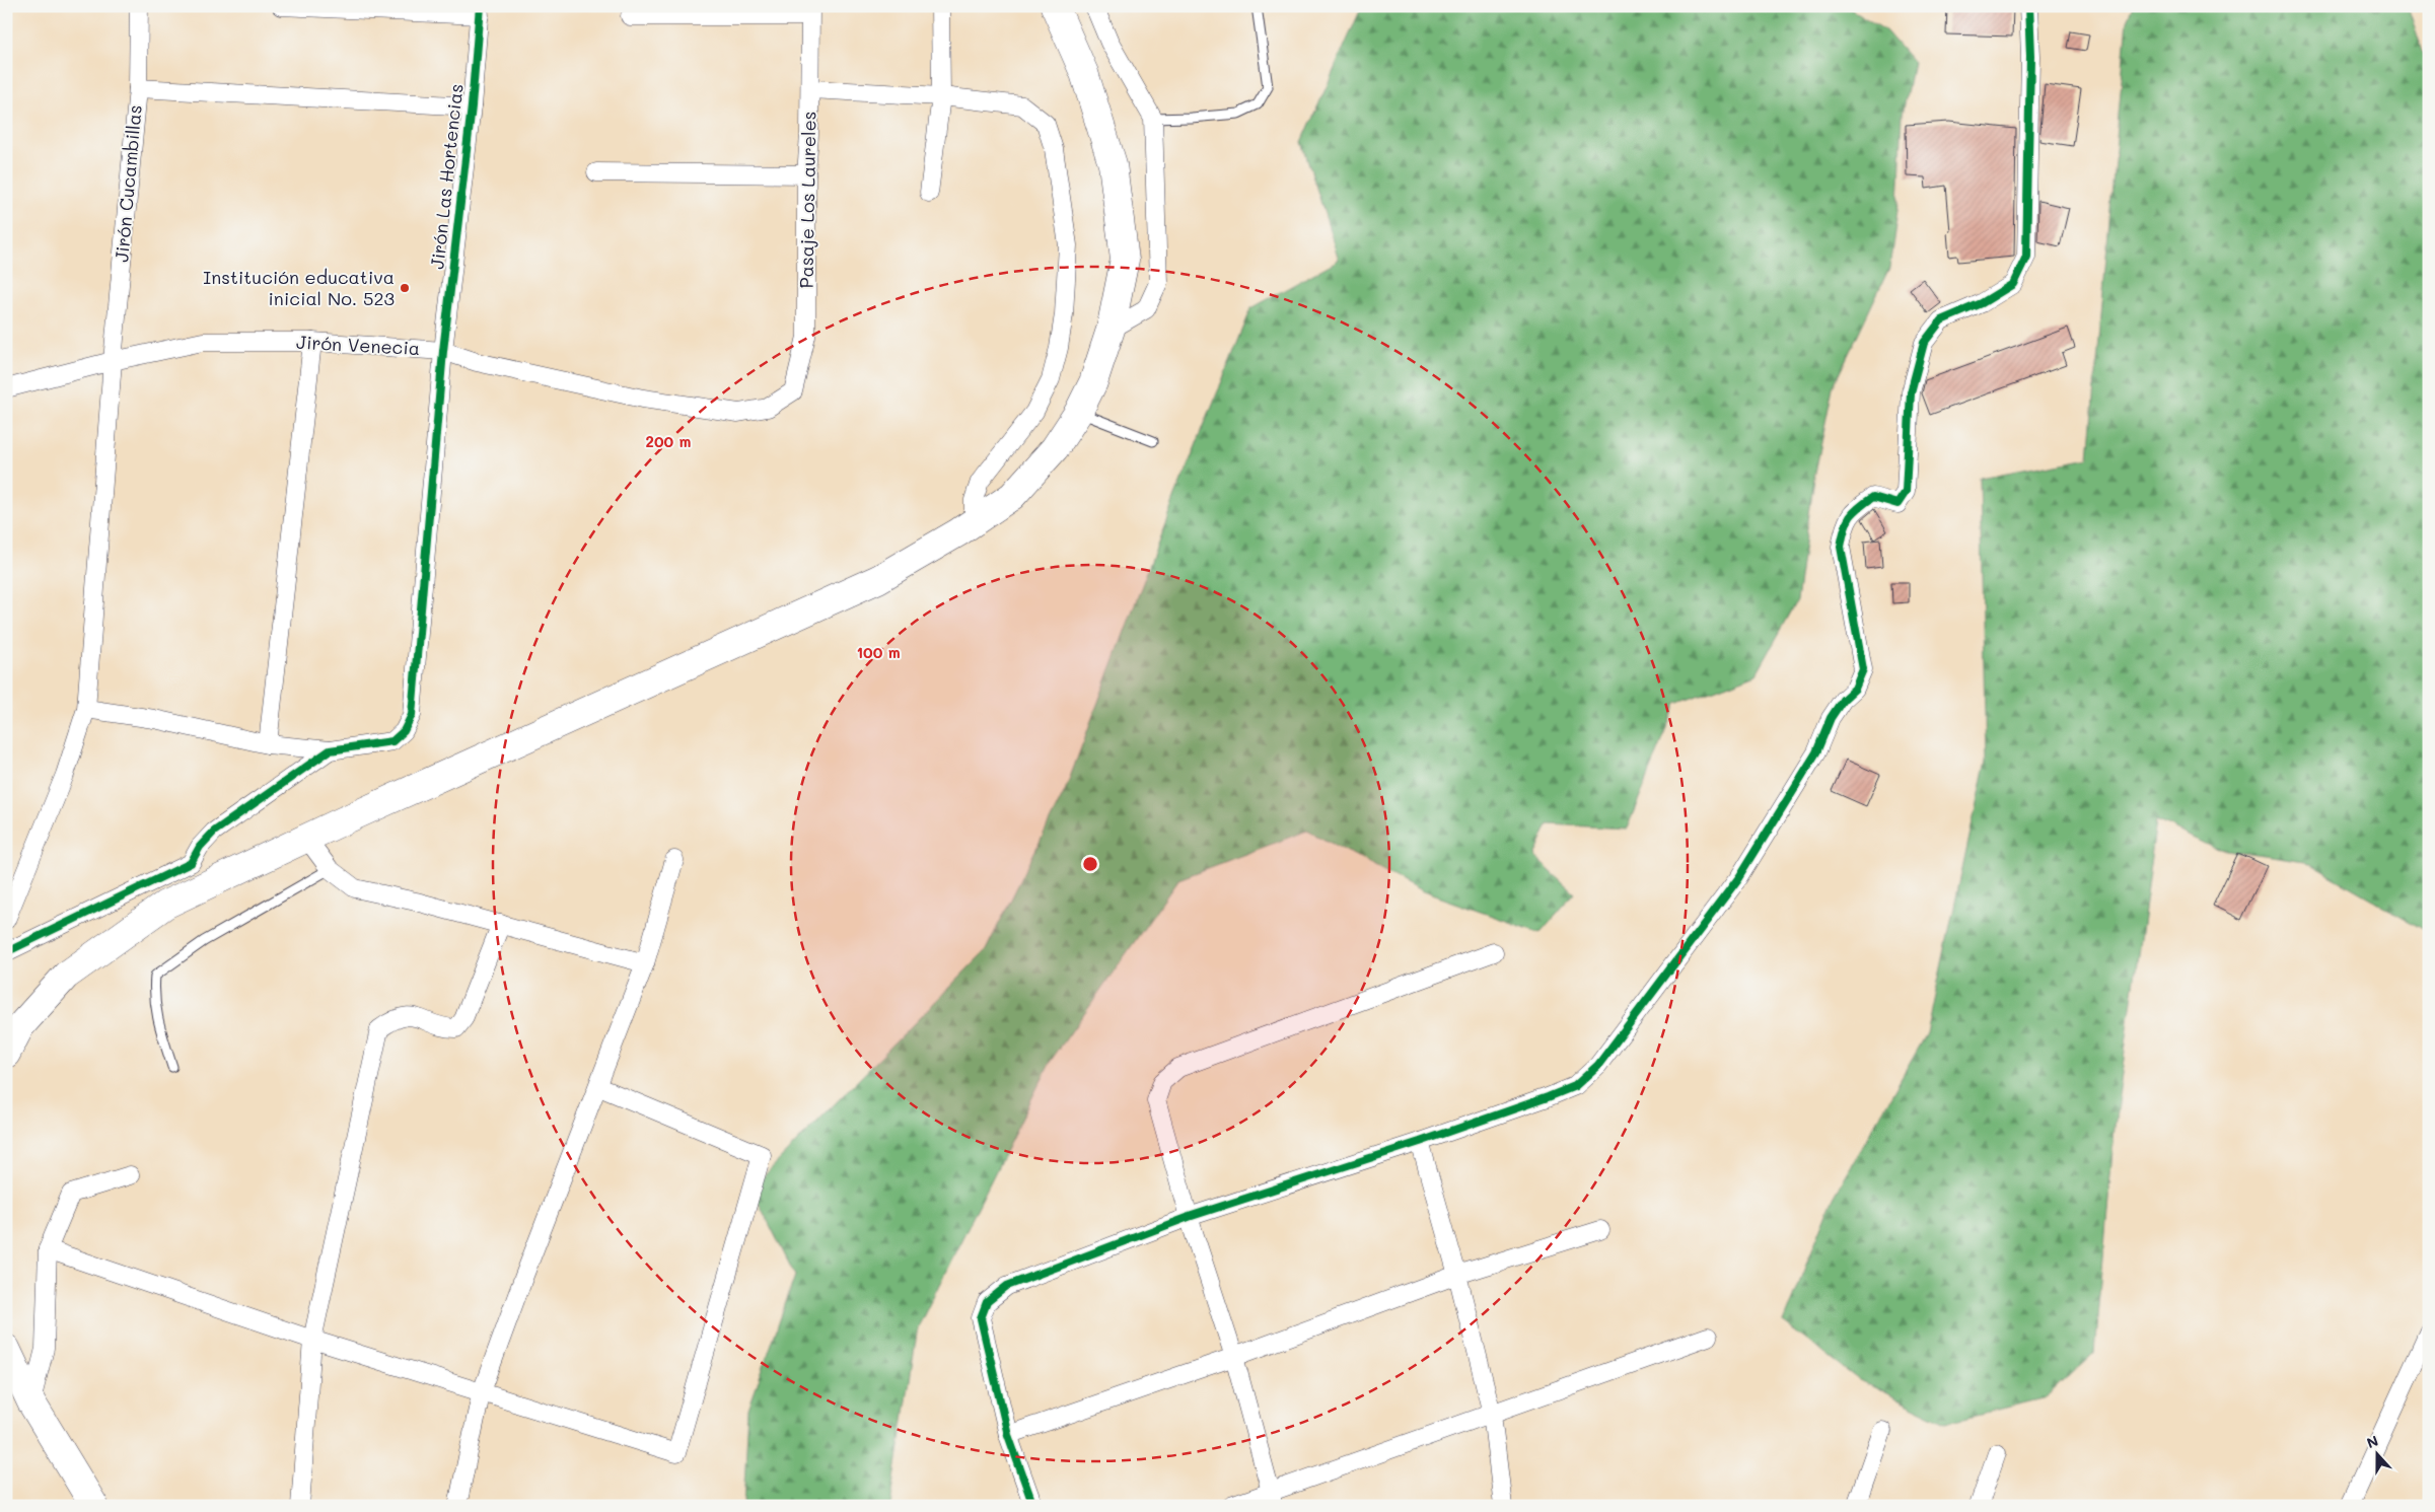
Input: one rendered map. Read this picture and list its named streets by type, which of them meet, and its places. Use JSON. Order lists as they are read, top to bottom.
{
  "streets": {
    "street": [
      "Jirón Las Hortencias",
      "Jirón Cucambillas",
      "Pasaje Los Laureles",
      "Jirón Venecia"
    ]
  },
  "crossings": [
    ["Jirón Las Hortencias", "Jirón Venecia"],
    ["Jirón Cucambillas", "Jirón Venecia"],
    ["Pasaje Los Laureles", "Jirón Venecia"]
  ],
  "places": ["Institución educativa inicial No. 523"],
  "north": "top",
  "rings": ["200 m", "100 m"]
}
